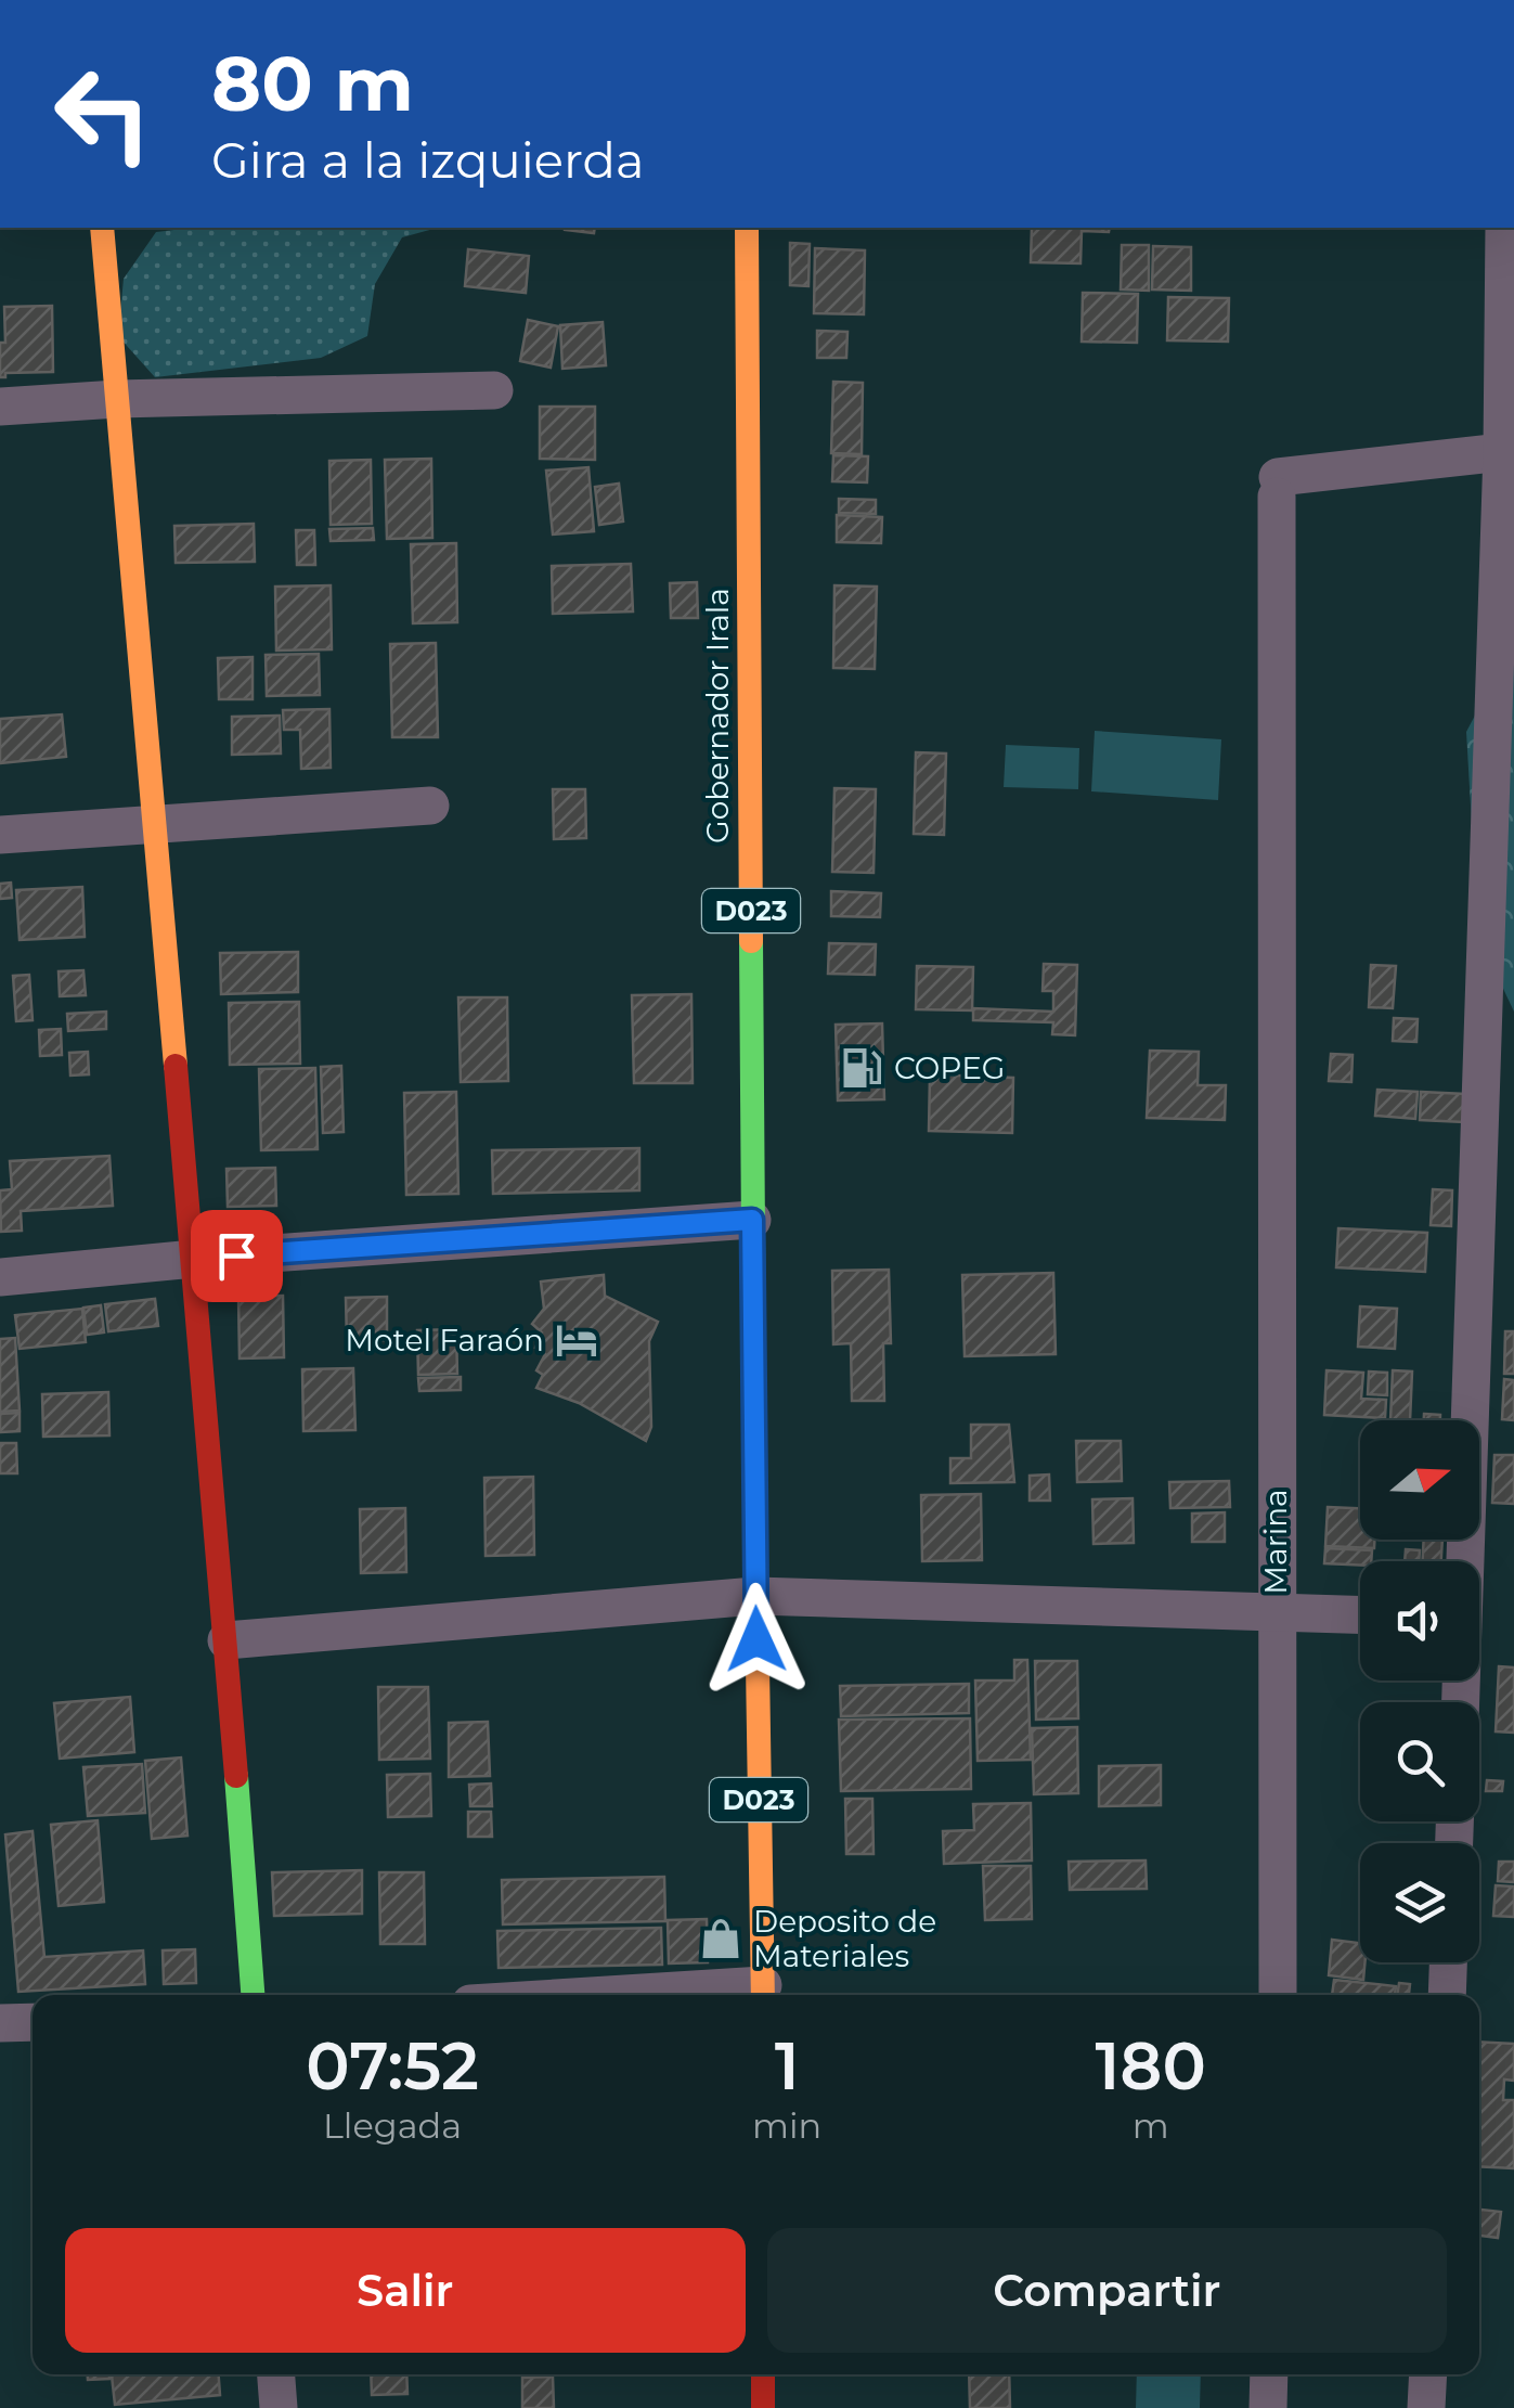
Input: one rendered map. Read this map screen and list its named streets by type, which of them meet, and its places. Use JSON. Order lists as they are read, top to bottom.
{
  "streets": {
    "main road": ["Gobernador Irala", "D023"],
    "street": ["Marina"]
  },
  "crossings": [
    ["Gobernador Irala", "D023"]
  ],
  "places": {
    "fuel station": ["COPEG"],
    "hotel": ["Motel Faraón"],
    "shop": ["Deposito de Materiales"]
  },
  "north": "right",
  "page": {
    "turn": ["80 m", "Gira a la izquierda"],
    "eta": [
      "07:52",
      "Llegada",
      "1",
      "min",
      "180",
      "m"
    ],
    "buttons": ["Salir", "Compartir"]
  }
}
